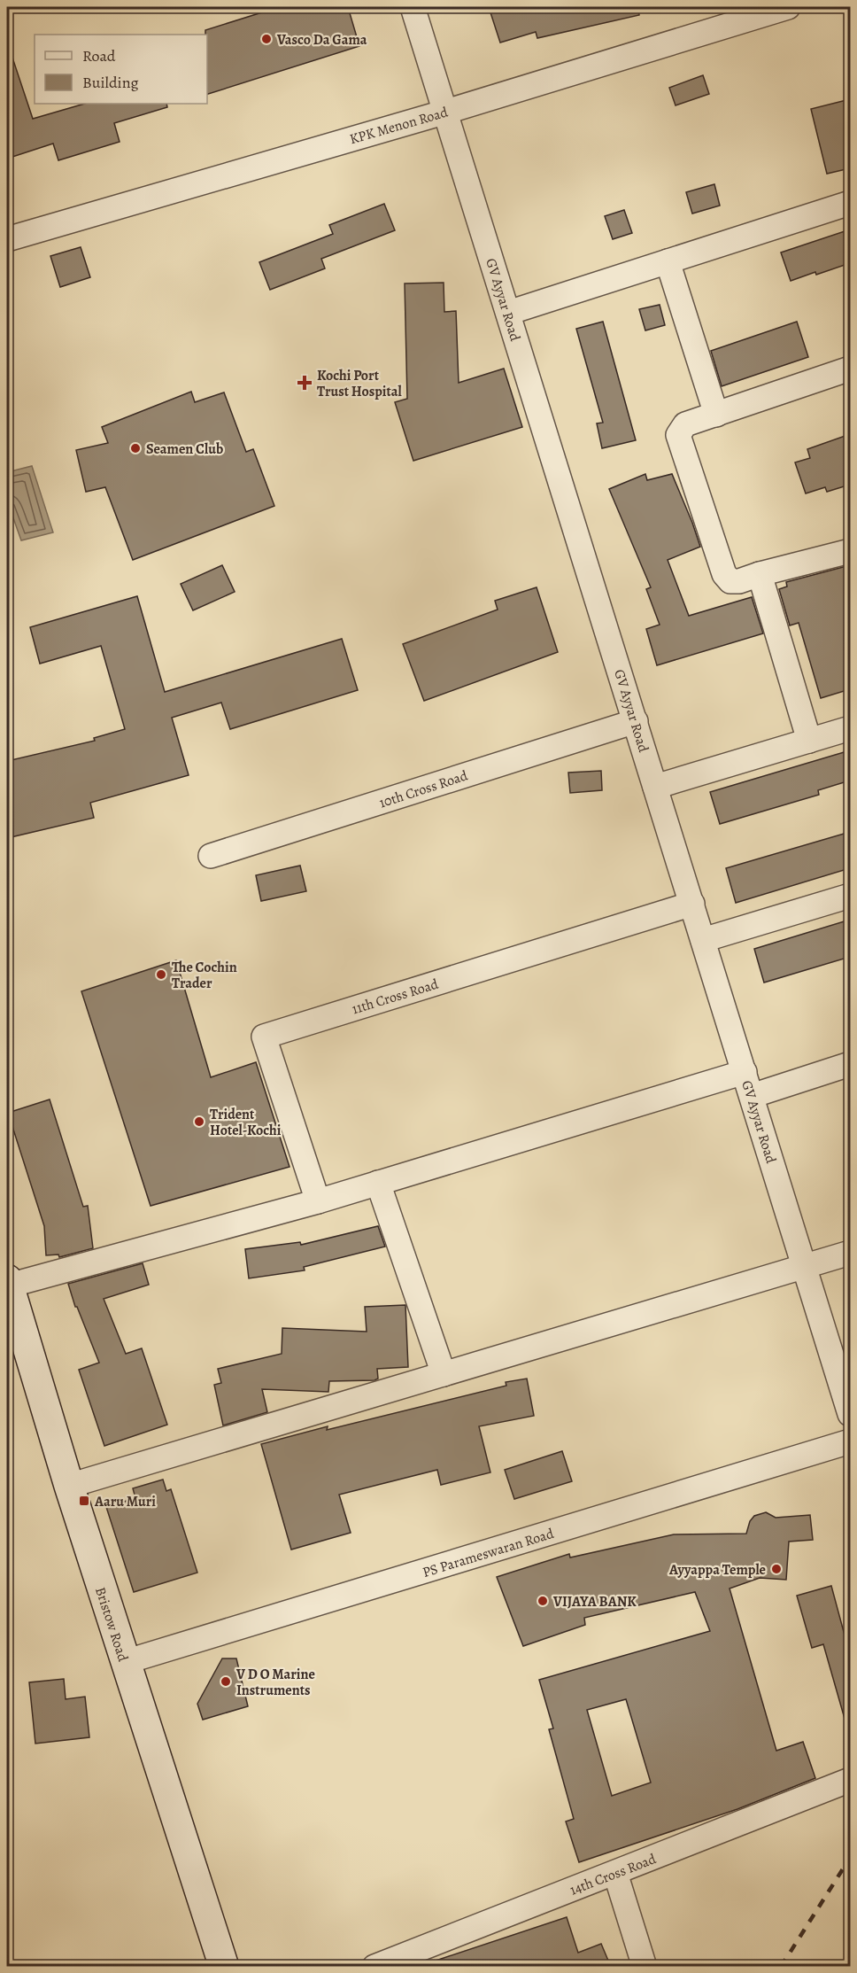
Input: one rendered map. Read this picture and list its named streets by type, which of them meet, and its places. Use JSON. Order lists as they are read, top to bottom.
{
  "streets": {
    "street": [
      "KPK Menon Road",
      "GV Ayyar Road",
      "10th Cross Road",
      "11th Cross Road",
      "PS Parameswaran Road",
      "Bristow Road",
      "14th Cross Road"
    ]
  },
  "crossings": [
    ["KPK Menon Road", "GV Ayyar Road"],
    ["GV Ayyar Road", "10th Cross Road"],
    ["GV Ayyar Road", "11th Cross Road"],
    ["PS Parameswaran Road", "Bristow Road"]
  ],
  "places": {
    "other": [
      "Vasco Da Gama",
      "Seamen Club",
      "The Cochin Trader",
      "Trident Hotel-Kochi",
      "Ayyappa Temple",
      "VIJAYA BANK",
      "V D O Marine Instruments"
    ],
    "health": ["Kochi Port Trust Hospital"],
    "transit": ["Aaru Muri"]
  },
  "legend": ["Road", "Building"]
}
